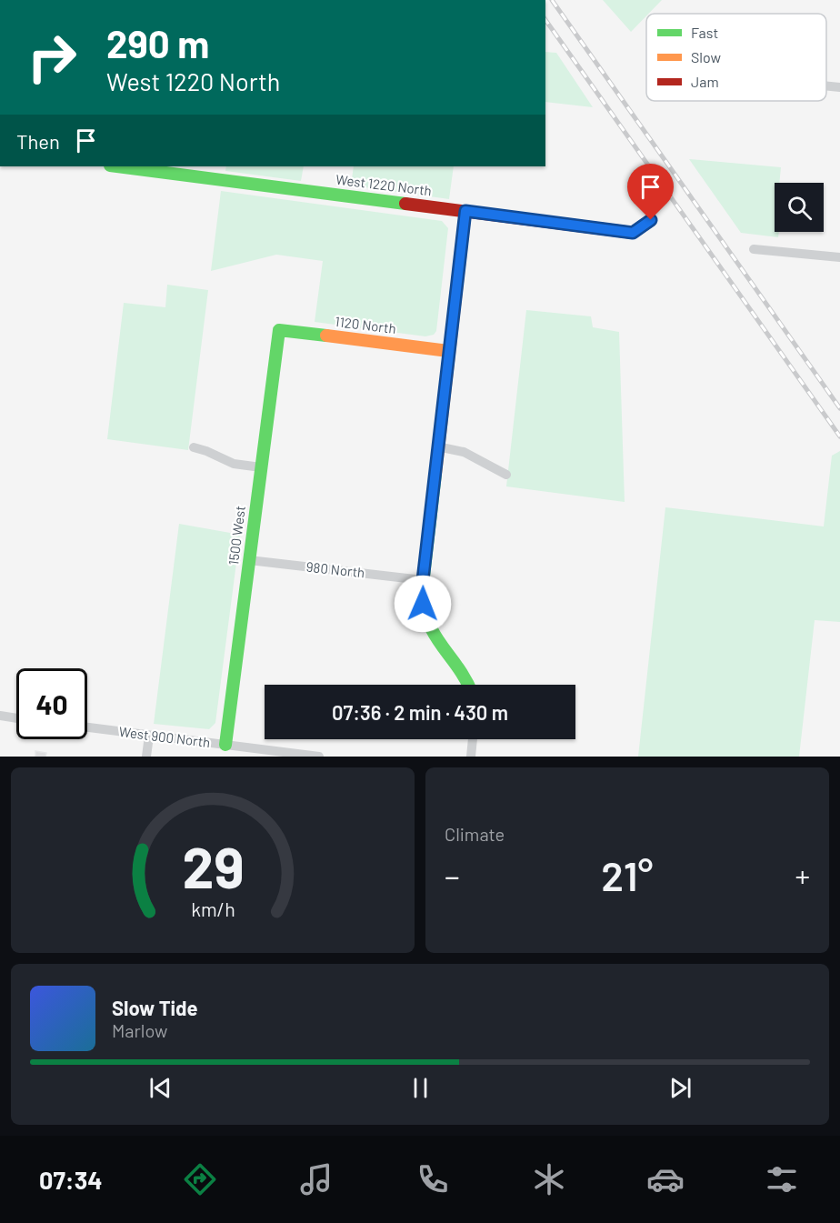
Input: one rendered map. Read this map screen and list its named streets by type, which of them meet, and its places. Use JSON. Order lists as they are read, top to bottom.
{
  "streets": {
    "street": [
      "West 1220 North",
      "1120 North",
      "1500 West",
      "980 North",
      "West 900 North"
    ]
  },
  "crossings": [
    ["1120 North", "1500 West"],
    ["1500 West", "980 North"],
    ["1500 West", "West 900 North"]
  ],
  "legend": ["Fast", "Slow", "Jam"],
  "page": {
    "turn": ["290 m", "West 1220 North"],
    "then": "Then",
    "limit": "40",
    "trip": "07:36 · 2 min · 430 m",
    "tile": "Climate",
    "heat": ["−", "21°", "+"],
    "song": ["Slow Tide", "Marlow"],
    "tabs": "07:34",
    "gauge": ["29", "km/h"]
  }
}
